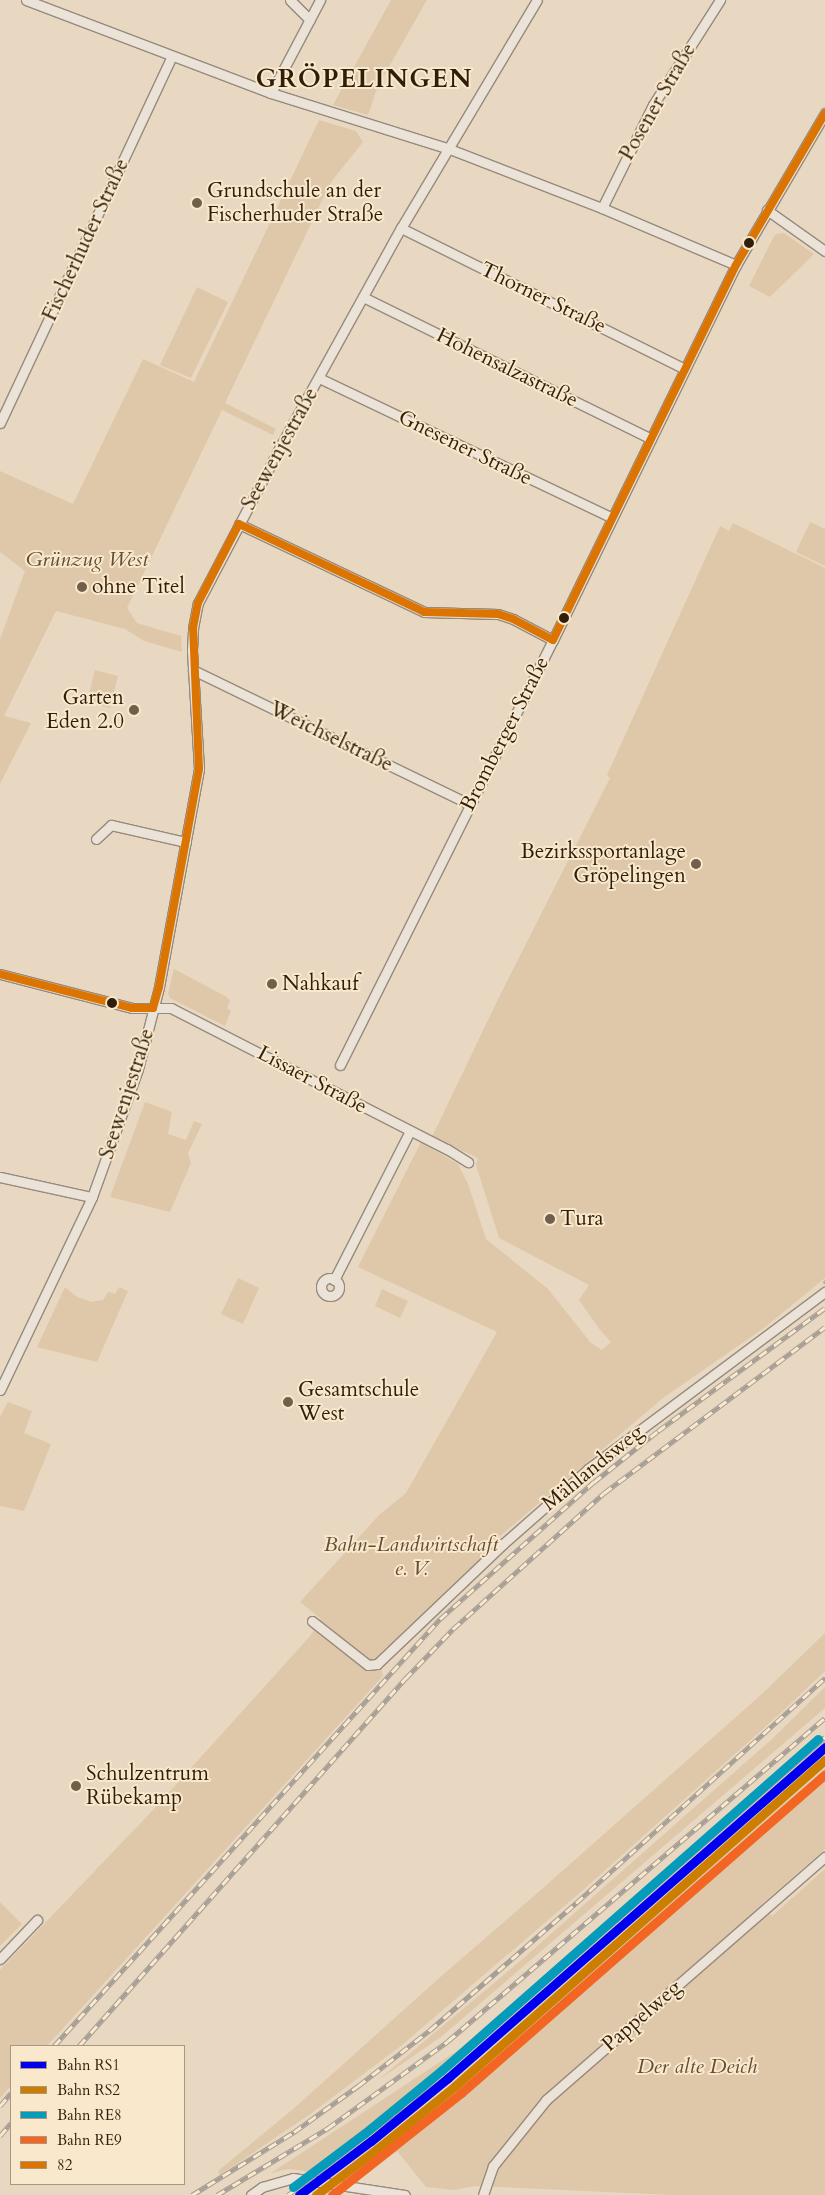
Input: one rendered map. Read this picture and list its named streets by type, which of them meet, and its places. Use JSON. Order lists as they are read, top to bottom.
{
  "streets": {
    "street": [
      "Posener Straße",
      "Fischerhuder Straße",
      "Thorner Straße",
      "Hohensalzastraße",
      "Gnesener Straße",
      "Seewenjestraße",
      "Bromberger Straße",
      "Weichselstraße",
      "Lissaer Straße",
      "Mählandsweg",
      "Pappelweg"
    ]
  },
  "crossings": [
    ["Thorner Straße", "Seewenjestraße"],
    ["Thorner Straße", "Bromberger Straße"],
    ["Hohensalzastraße", "Seewenjestraße"],
    ["Hohensalzastraße", "Bromberger Straße"],
    ["Gnesener Straße", "Seewenjestraße"],
    ["Gnesener Straße", "Bromberger Straße"],
    ["Seewenjestraße", "Weichselstraße"],
    ["Seewenjestraße", "Lissaer Straße"],
    ["Bromberger Straße", "Weichselstraße"]
  ],
  "districts": ["GRÖPELINGEN"],
  "parks": ["Grünzug West", "Bahn-Landwirtschaft e. V.", "Der alte Deich"],
  "places": [
    "Grundschule an der Fischerhuder Straße",
    "ohne Titel",
    "Garten Eden 2.0",
    "Bezirkssportanlage Gröpelingen",
    "Nahkauf",
    "Tura",
    "Gesamtschule West",
    "Schulzentrum Rübekamp"
  ],
  "lines": [
    "transit line 82",
    "rail line RE8",
    "rail line RS1",
    "rail line RS2",
    "rail line RE9"
  ],
  "legend": [
    "Bahn RS1",
    "Bahn RS2",
    "Bahn RE8",
    "Bahn RE9",
    "82"
  ]
}
